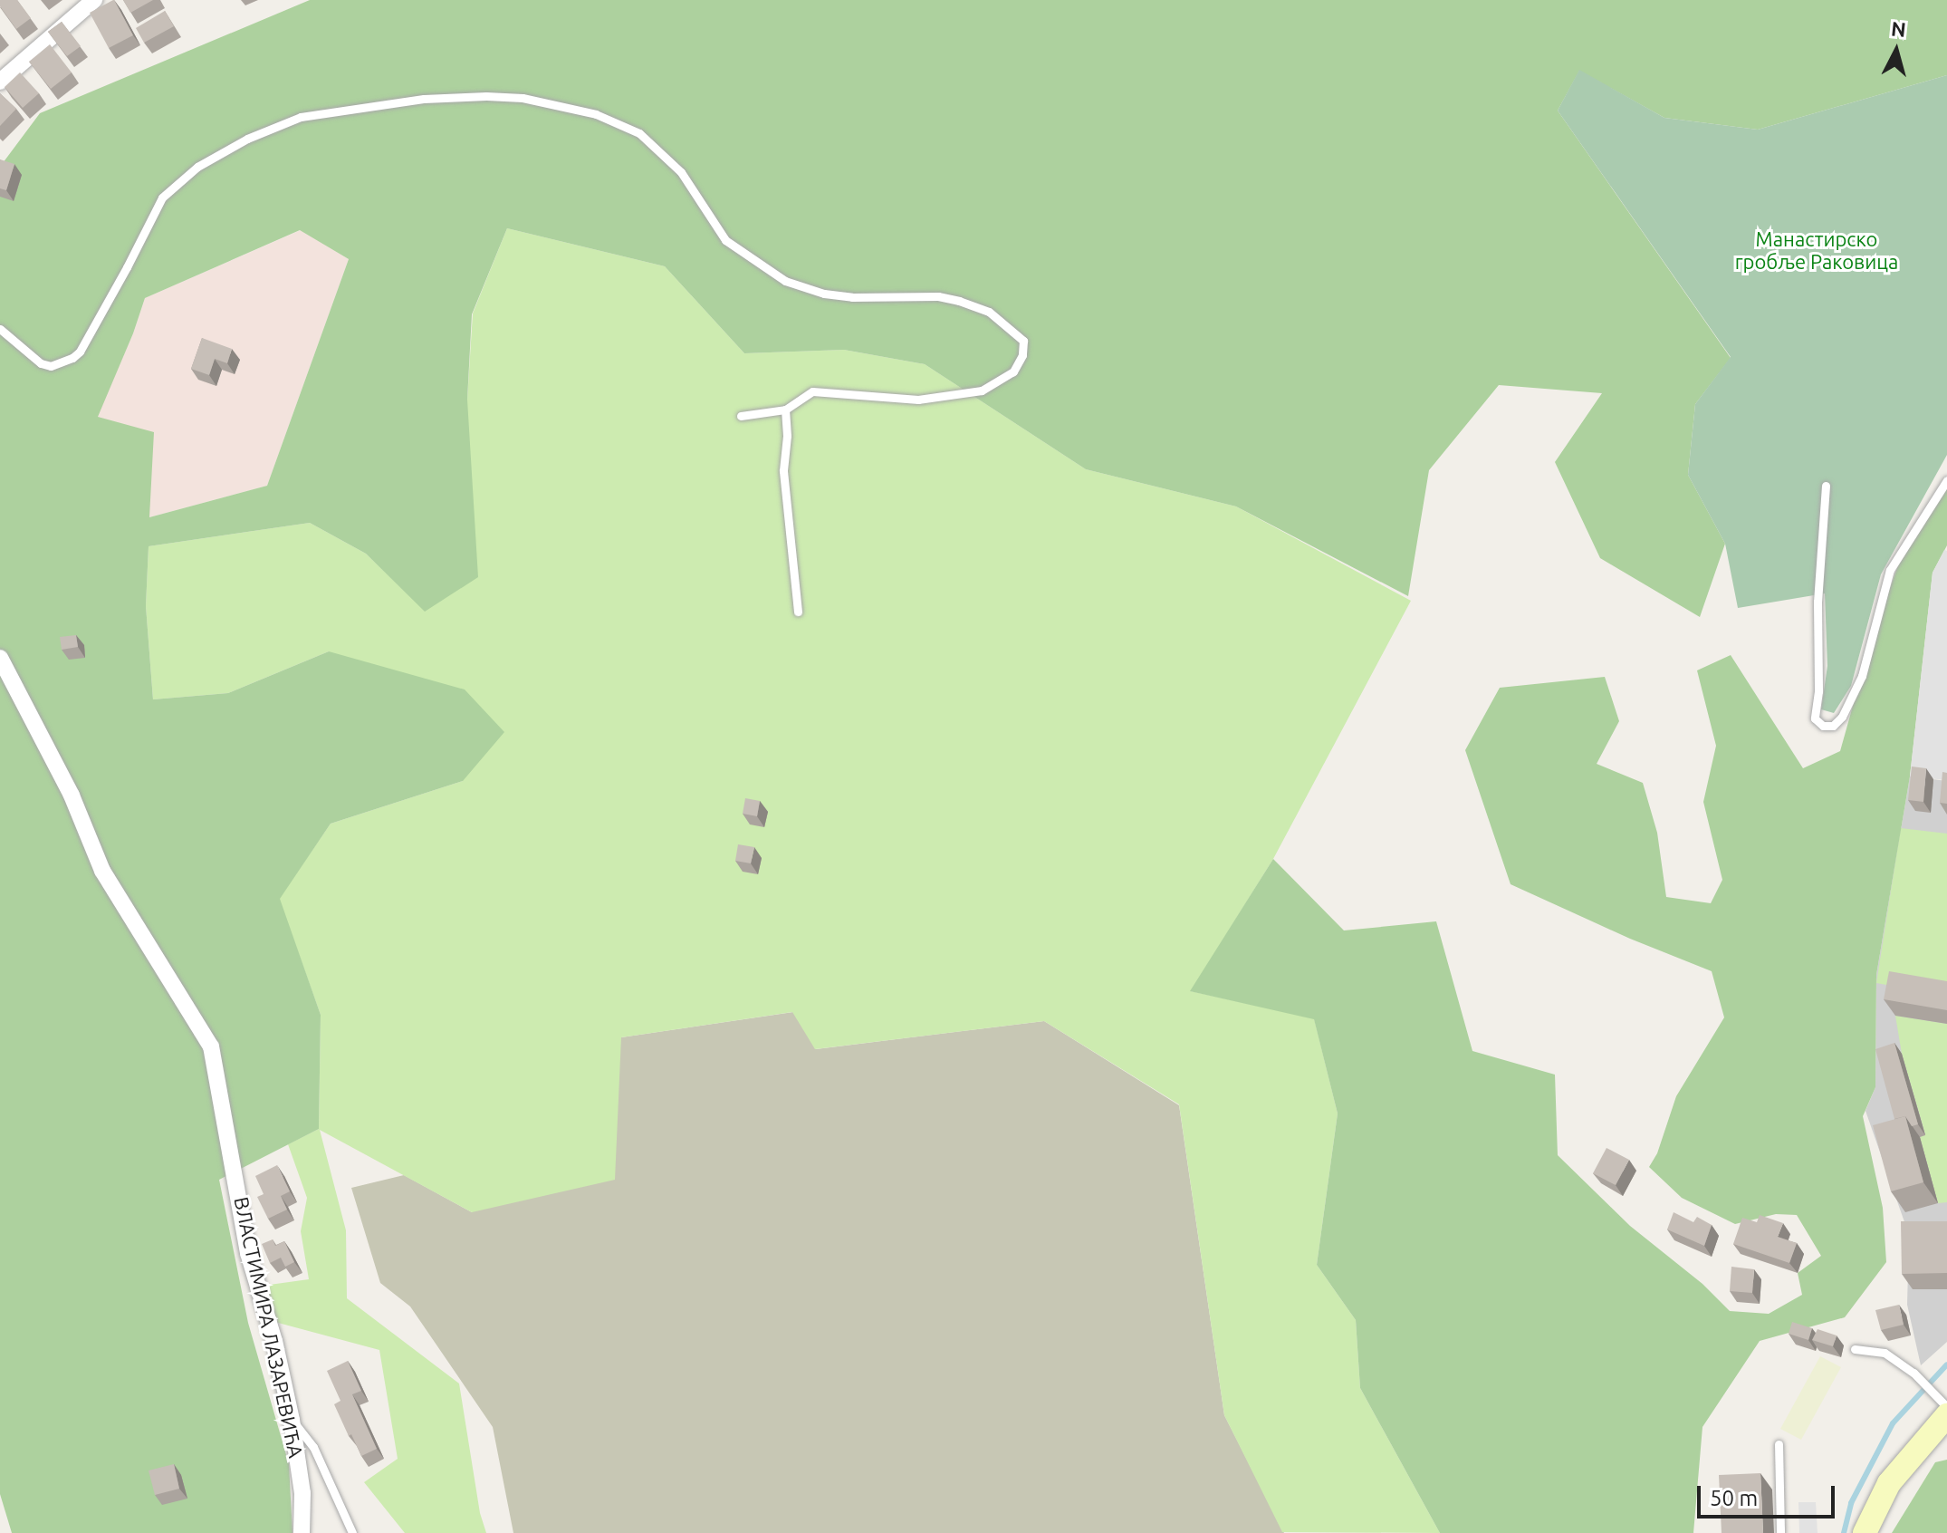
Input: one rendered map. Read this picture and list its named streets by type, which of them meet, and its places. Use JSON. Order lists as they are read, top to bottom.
{
  "streets": {
    "street": ["ВЛАСТИМИРА ЛАЗАРЕВИЋА"]
  },
  "parks": ["Манастирско гробље Раковица"],
  "scale_bar": "50 m",
  "north": "top"
}
